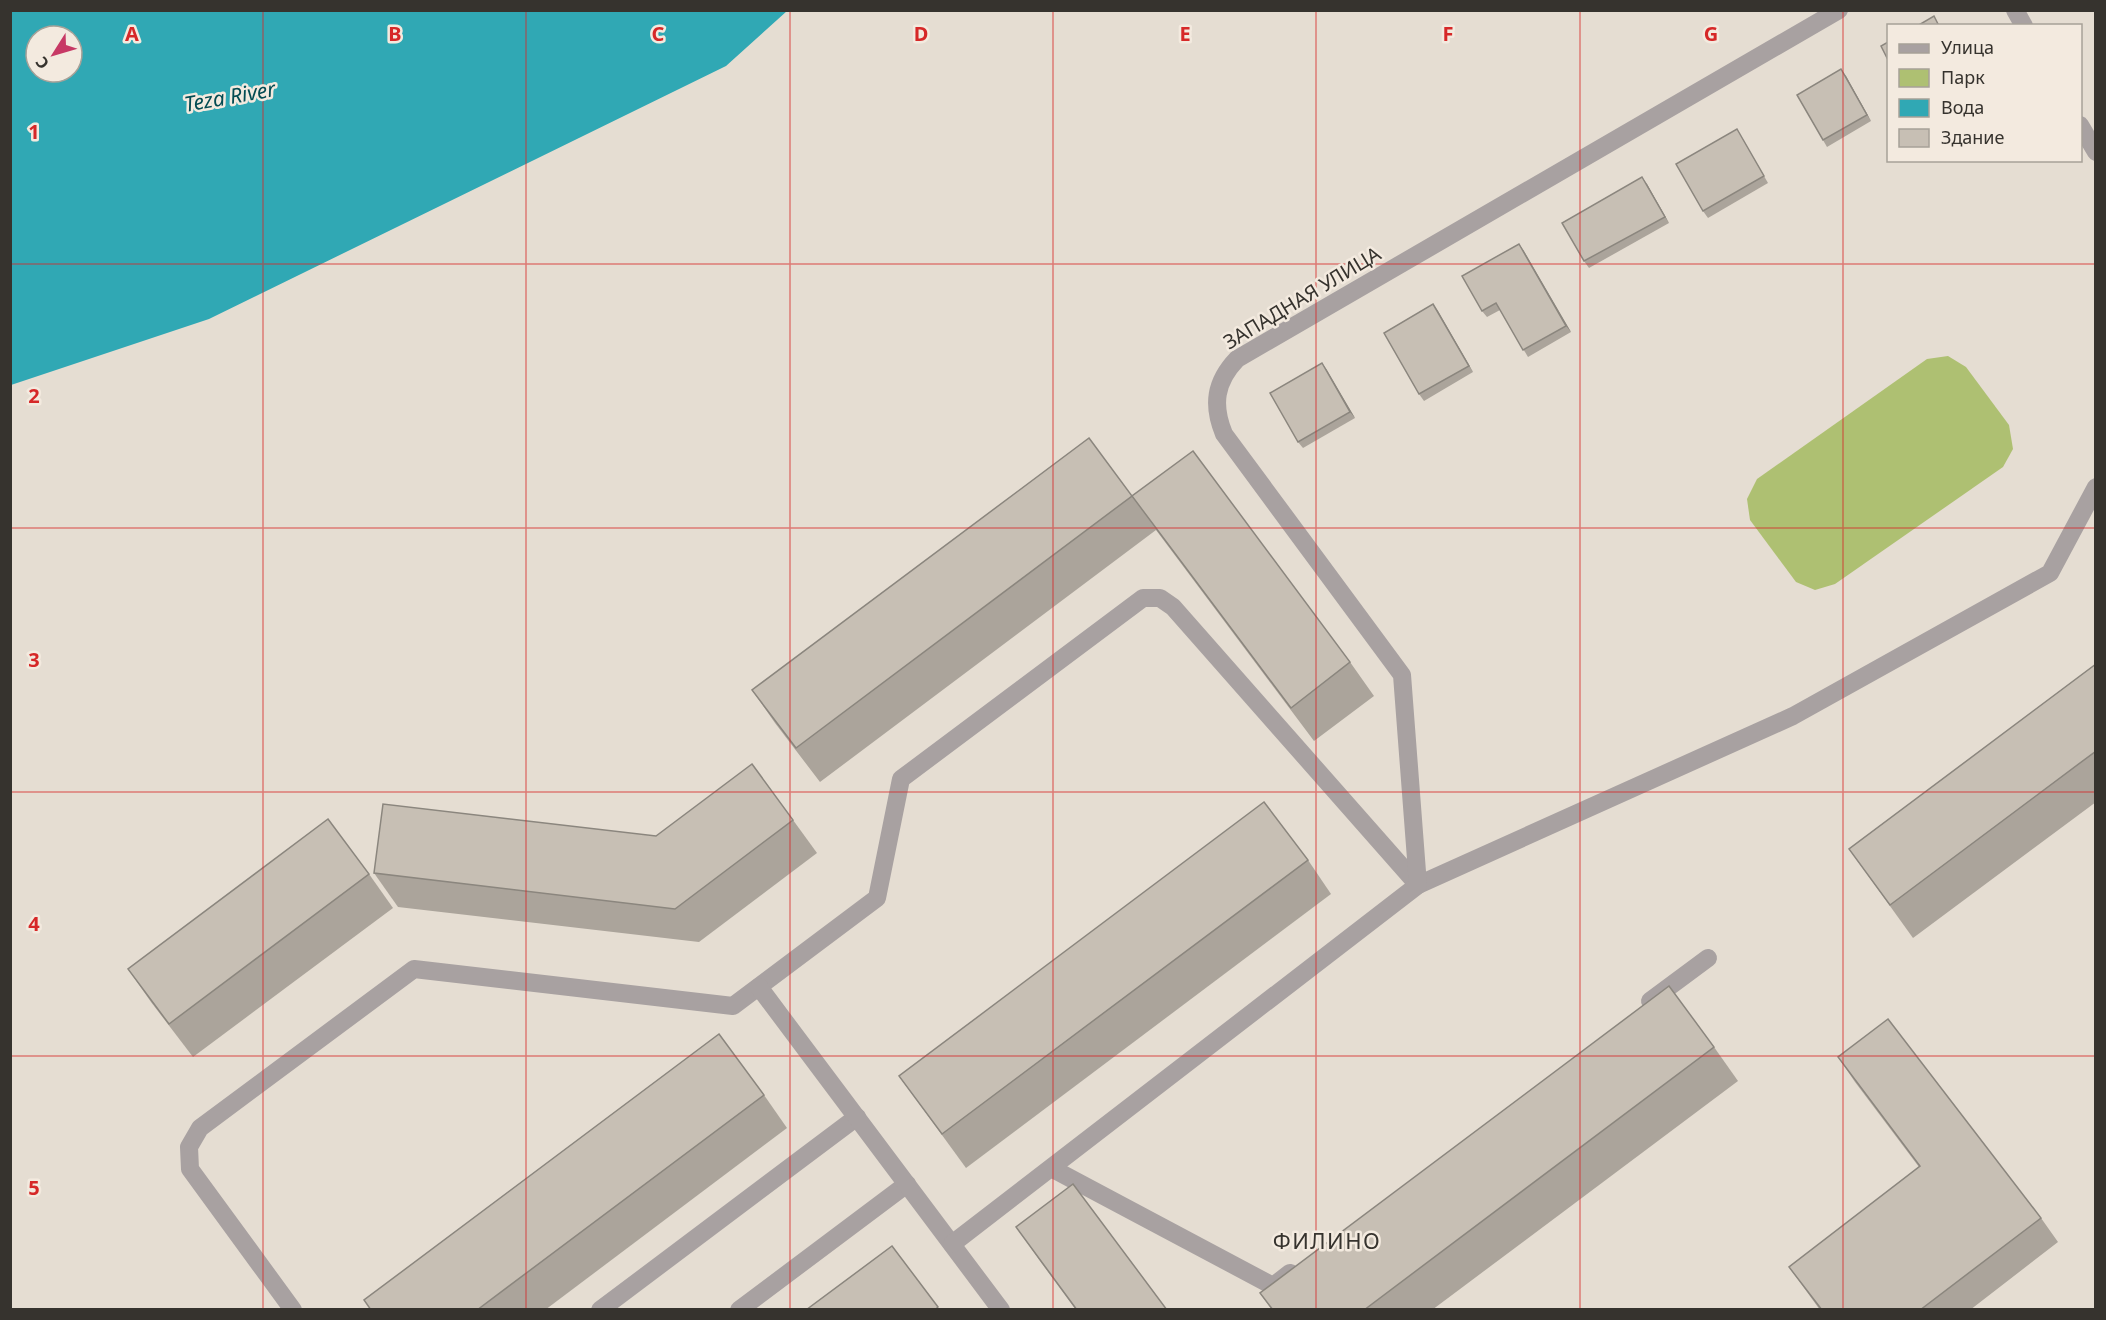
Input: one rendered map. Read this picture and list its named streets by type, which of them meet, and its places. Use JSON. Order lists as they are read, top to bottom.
{
  "streets": {
    "street": ["ЗАПАДНАЯ УЛИЦА"]
  },
  "districts": ["ФИЛИНО"],
  "water": ["Teza River"],
  "legend": [
    "Улица",
    "Парк",
    "Вода",
    "Здание"
  ],
  "north": "bottom left",
  "grid": {
    "columns": [
      "A",
      "B",
      "C",
      "D",
      "E",
      "F",
      "G"
    ],
    "rows": [
      "1",
      "2",
      "3",
      "4",
      "5"
    ]
  }
}
